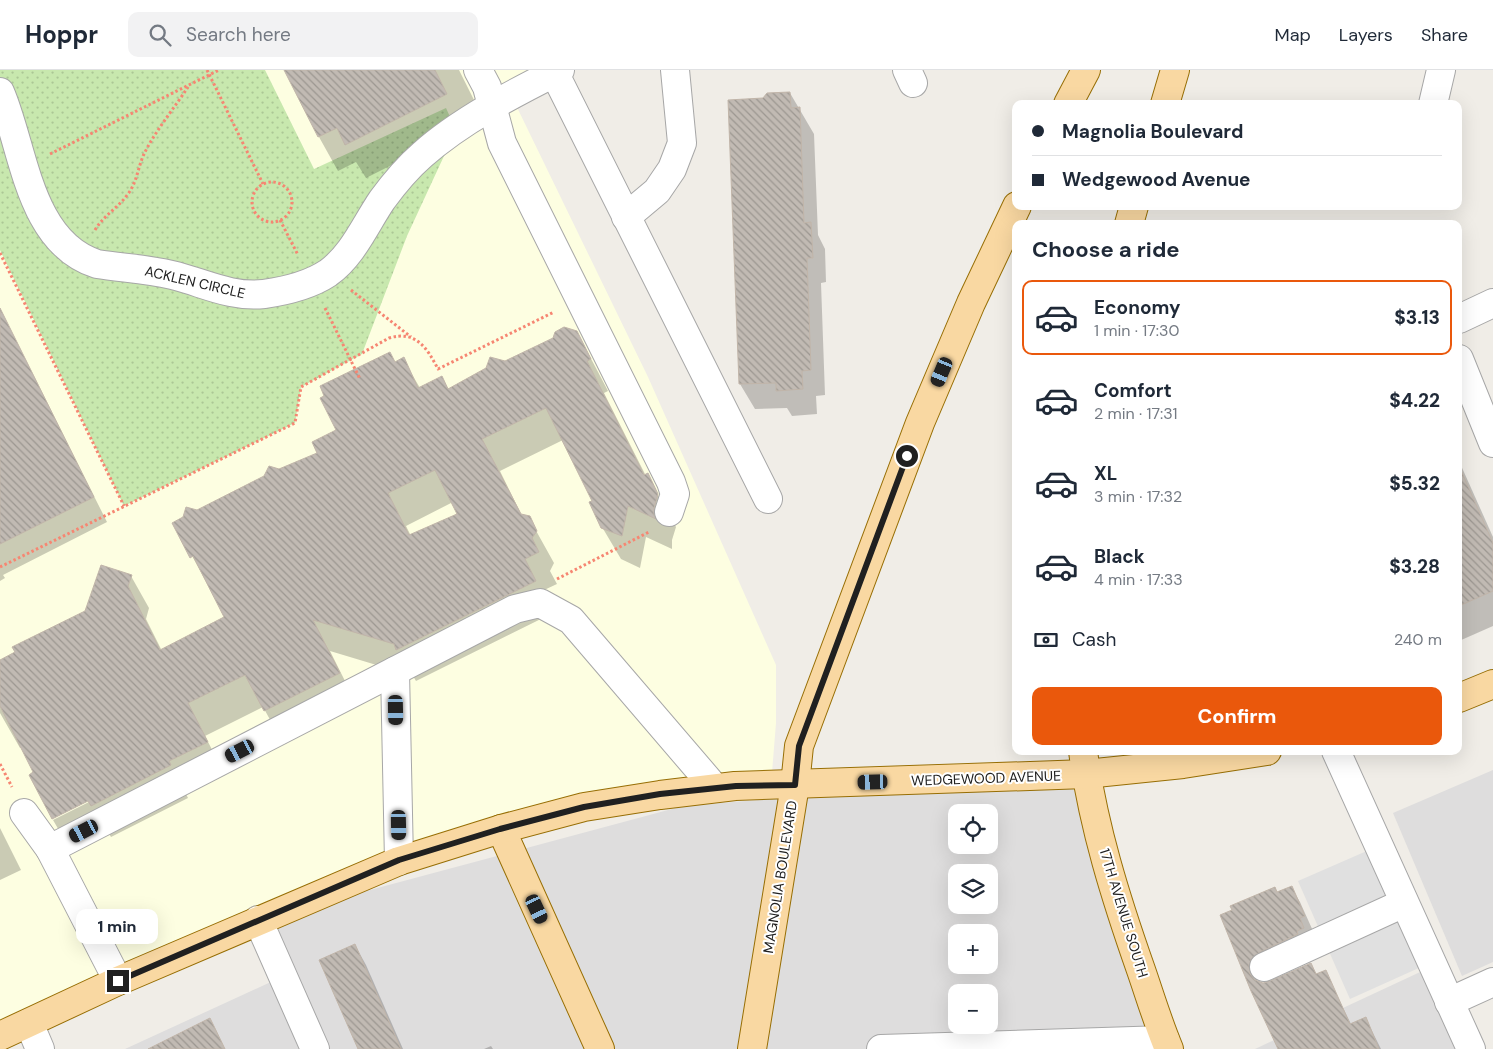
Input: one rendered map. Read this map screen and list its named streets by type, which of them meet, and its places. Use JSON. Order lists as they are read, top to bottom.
{
  "streets": {
    "main road": ["WEDGEWOOD AVENUE", "MAGNOLIA BOULEVARD", "17TH AVENUE SOUTH"],
    "street": ["ACKLEN CIRCLE"]
  },
  "crossings": [
    ["WEDGEWOOD AVENUE", "MAGNOLIA BOULEVARD"],
    ["WEDGEWOOD AVENUE", "17TH AVENUE SOUTH"]
  ],
  "page": {
    "header": "Hoppr",
    "search": "Search here",
    "nav": ["Map", "Layers", "Share"],
    "banner": ["Magnolia Boulevard", "Wedgewood Avenue"],
    "heading": "Choose a ride",
    "list": [
      {
        "name": "Economy",
        "note": "1 min · 17:30",
        "value": "$3.13"
      },
      {
        "name": "Comfort",
        "note": "2 min · 17:31",
        "value": "$4.22"
      },
      {
        "name": "XL",
        "note": "3 min · 17:32",
        "value": "$5.32"
      },
      {
        "name": "Black",
        "note": "4 min · 17:33",
        "value": "$3.28"
      }
    ],
    "pay": ["Cash", "240 m"],
    "buttons": "Confirm",
    "map_buttons": ["+", "−"],
    "bubble": "1 min"
  }
}
